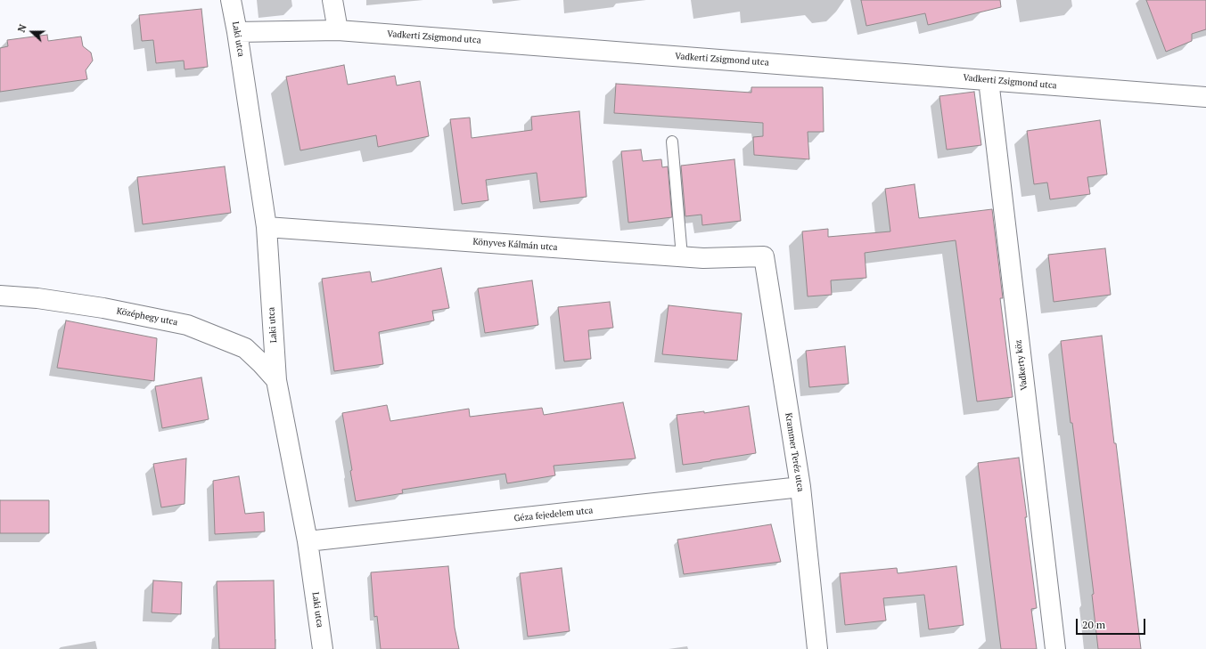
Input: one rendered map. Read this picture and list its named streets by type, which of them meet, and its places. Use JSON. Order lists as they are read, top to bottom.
{
  "streets": {
    "street": [
      "Vadkerti Zsigmond utca",
      "Laki utca",
      "Könyves Kálmán utca",
      "Középhegy utca",
      "Vadkerty köz",
      "Krammer Teréz utca",
      "Géza fejedelem utca"
    ]
  },
  "crossings": [
    ["Vadkerti Zsigmond utca", "Laki utca"],
    ["Vadkerti Zsigmond utca", "Vadkerty köz"],
    ["Laki utca", "Könyves Kálmán utca"],
    ["Laki utca", "Középhegy utca"],
    ["Laki utca", "Géza fejedelem utca"],
    ["Könyves Kálmán utca", "Krammer Teréz utca"],
    ["Krammer Teréz utca", "Géza fejedelem utca"]
  ],
  "scale_bar": "20 m",
  "north": "left"
}
